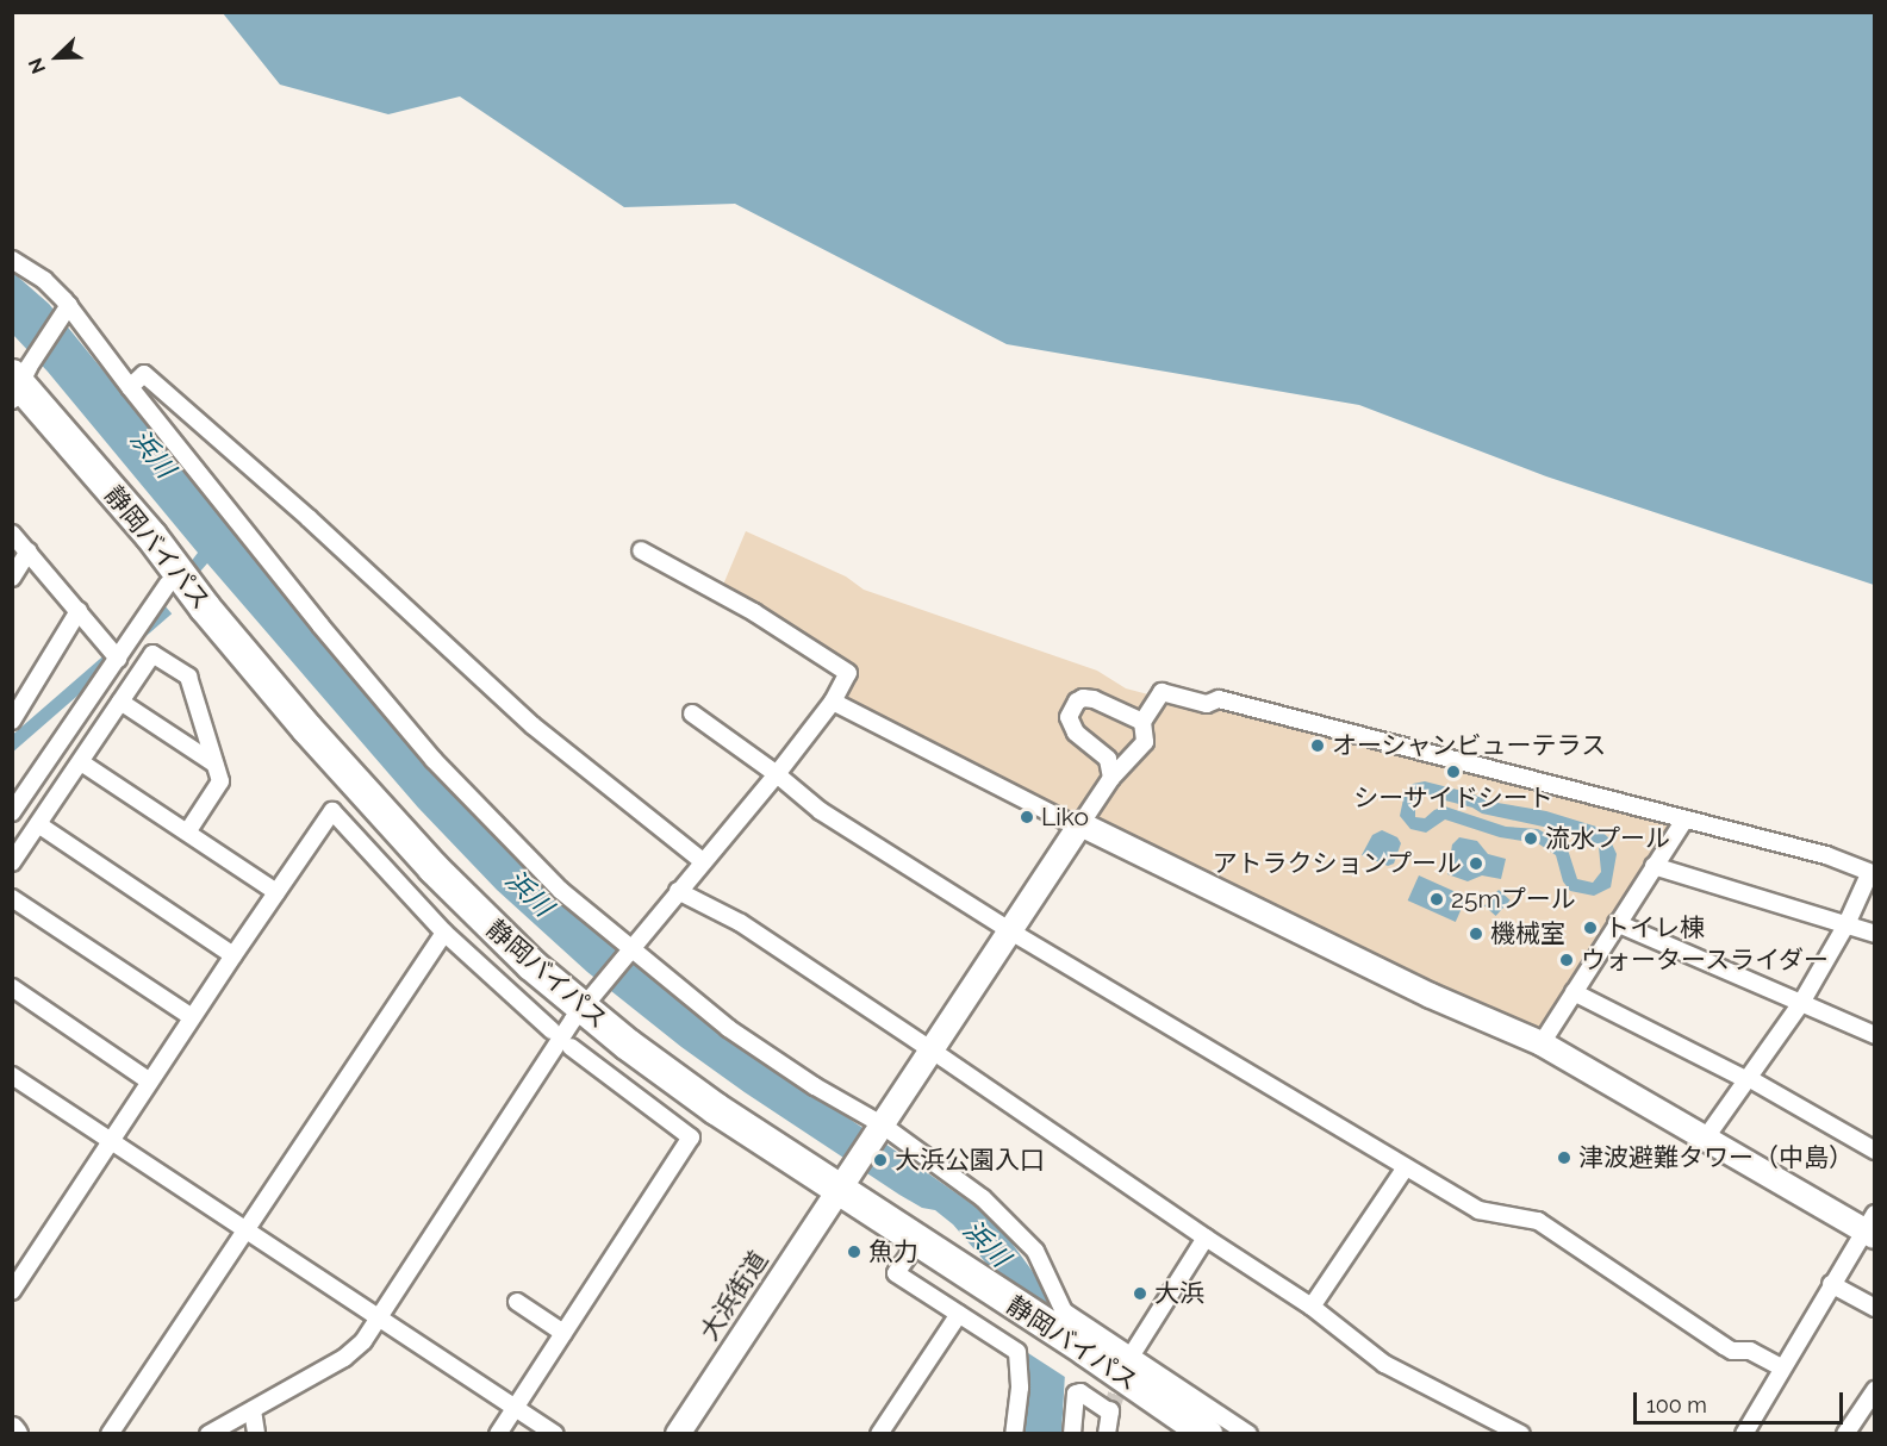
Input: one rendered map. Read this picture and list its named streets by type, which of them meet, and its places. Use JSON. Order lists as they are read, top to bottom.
{
  "streets": {
    "highway": ["静岡バイパス"],
    "street": ["大浜街道"]
  },
  "crossings": [
    ["静岡バイパス", "大浜街道"]
  ],
  "water": ["浜川"],
  "places": [
    "オーシャンビューテラス",
    "シーサイドシート",
    "Liko",
    "流水プール",
    "アトラクションプール",
    "25mプール",
    "トイレ棟",
    "機械室",
    "ウォータースライダー",
    "津波避難タワー（中島）",
    "大浜公園入口",
    "魚力",
    "大浜"
  ],
  "scale_bar": "100 m",
  "north": "bottom left"
}
